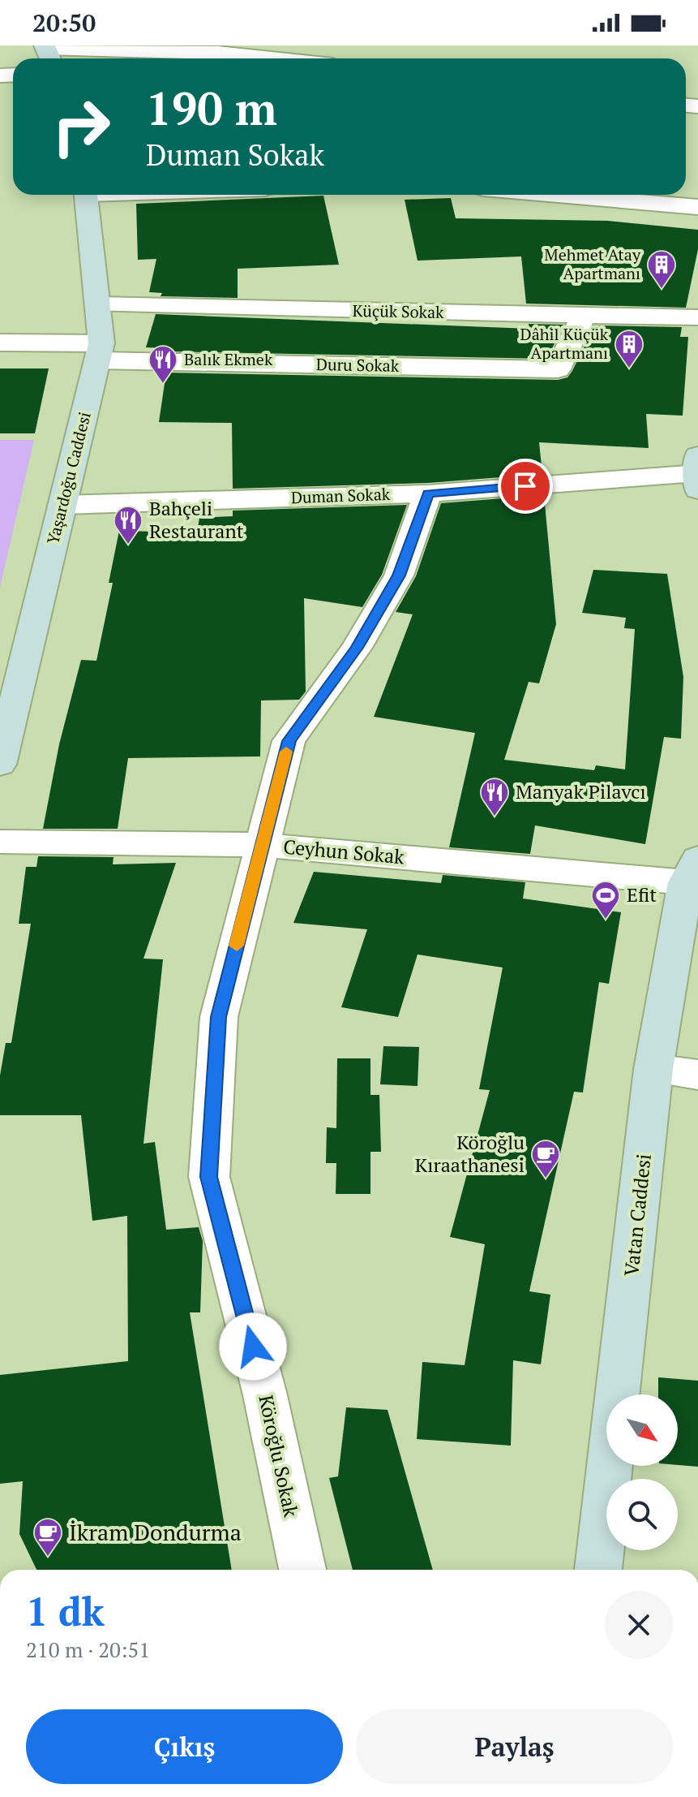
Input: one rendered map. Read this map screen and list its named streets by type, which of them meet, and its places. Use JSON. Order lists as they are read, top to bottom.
{
  "streets": {
    "street": [
      "Küçük Sokak",
      "Duru Sokak",
      "Yaşardoğu Caddesi",
      "Duman Sokak",
      "Ceyhun Sokak",
      "Vatan Caddesi",
      "Köroğlu Sokak"
    ]
  },
  "crossings": [
    ["Küçük Sokak", "Duru Sokak"],
    ["Küçük Sokak", "Yaşardoğu Caddesi"],
    ["Duru Sokak", "Yaşardoğu Caddesi"],
    ["Yaşardoğu Caddesi", "Duman Sokak"],
    ["Duman Sokak", "Köroğlu Sokak"],
    ["Ceyhun Sokak", "Vatan Caddesi"],
    ["Ceyhun Sokak", "Köroğlu Sokak"]
  ],
  "places": {
    "building": ["Mehmet Atay Apartmanı", "Dâhil Küçük Apartmanı"],
    "restaurant": ["Balık Ekmek", "Bahçeli Restaurant", "Manyak Pilavcı"],
    "sports": ["Efit"],
    "cafe": ["Köroğlu Kıraathanesi", "İkram Dondurma"]
  },
  "north": "bottom right",
  "page": {
    "status": "20:50",
    "turn": ["190 m", "Duman Sokak"],
    "heading": ["1 dk", "210 m · 20:51"],
    "buttons": ["Çıkış", "Paylaş"]
  }
}
